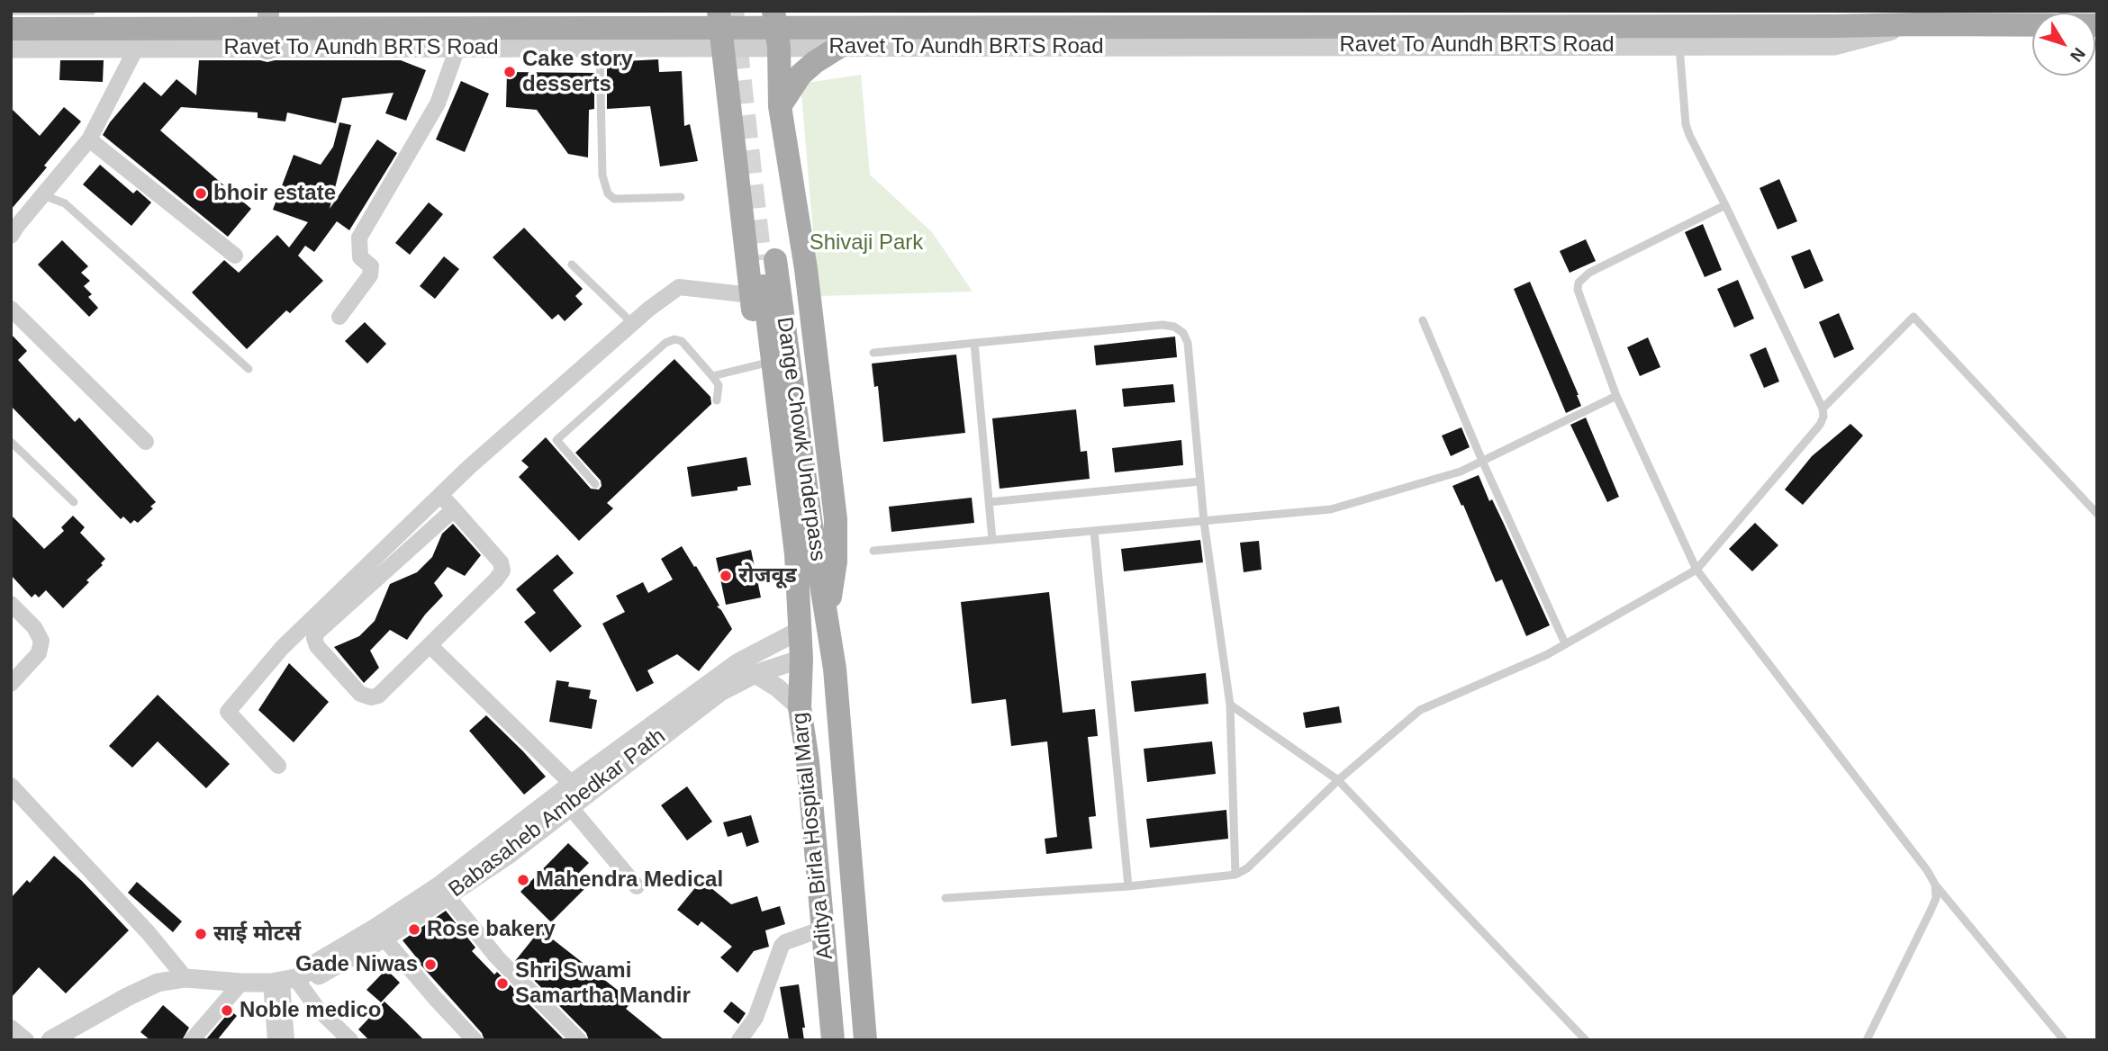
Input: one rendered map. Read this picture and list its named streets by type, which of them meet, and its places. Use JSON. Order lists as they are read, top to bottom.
{
  "streets": {
    "main road": ["Dange Chowk Underpass", "Aditya Birla Hospital Marg"],
    "street": ["Ravet To Aundh BRTS Road", "Babasaheb Ambedkar Path"]
  },
  "crossings": [
    ["Dange Chowk Underpass", "Babasaheb Ambedkar Path"],
    ["Dange Chowk Underpass", "Aditya Birla Hospital Marg"],
    ["Babasaheb Ambedkar Path", "Aditya Birla Hospital Marg"]
  ],
  "parks": ["Shivaji Park"],
  "places": [
    "Cake story desserts",
    "bhoir estate",
    "रोजवूड",
    "Mahendra Medical",
    "Rose bakery",
    "साई मोटर्स",
    "Gade Niwas",
    "Shri Swami Samartha Mandir",
    "Noble medico"
  ],
  "north": "bottom right"
}
